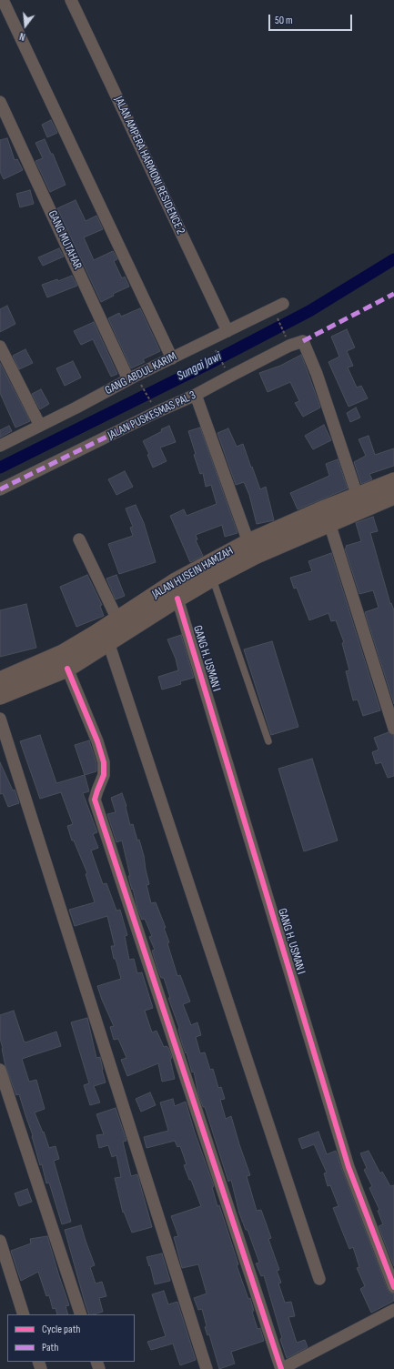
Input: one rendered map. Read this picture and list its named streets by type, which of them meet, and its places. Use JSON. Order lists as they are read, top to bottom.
{
  "streets": {
    "street": [
      "JALAN AMPERA HARMONI RESIDENCE 2",
      "GANG MUTAHAR",
      "GANG ABDUL KARIM",
      "JALAN PUSKESMAS PAL 3",
      "JALAN HUSEIN HAMZAH",
      "GANG H. USMAN I"
    ]
  },
  "crossings": [
    ["JALAN AMPERA HARMONI RESIDENCE 2", "GANG ABDUL KARIM"],
    ["GANG MUTAHAR", "GANG ABDUL KARIM"],
    ["JALAN PUSKESMAS PAL 3", "JALAN HUSEIN HAMZAH"],
    ["JALAN HUSEIN HAMZAH", "GANG H. USMAN I"]
  ],
  "water": ["Sungai Jawi"],
  "legend": ["Cycle path", "Path"],
  "scale_bar": "50 m",
  "north": "bottom"
}
